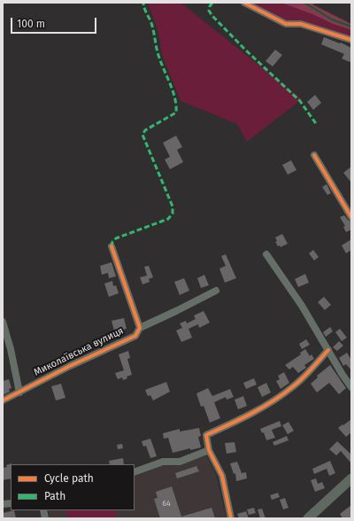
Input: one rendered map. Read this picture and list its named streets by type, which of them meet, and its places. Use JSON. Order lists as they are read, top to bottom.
{
  "streets": {
    "street": ["Миколаївська вулиця"]
  },
  "house_numbers": ["64"],
  "legend": ["Cycle path", "Path"],
  "scale_bar": "100 m"
}
